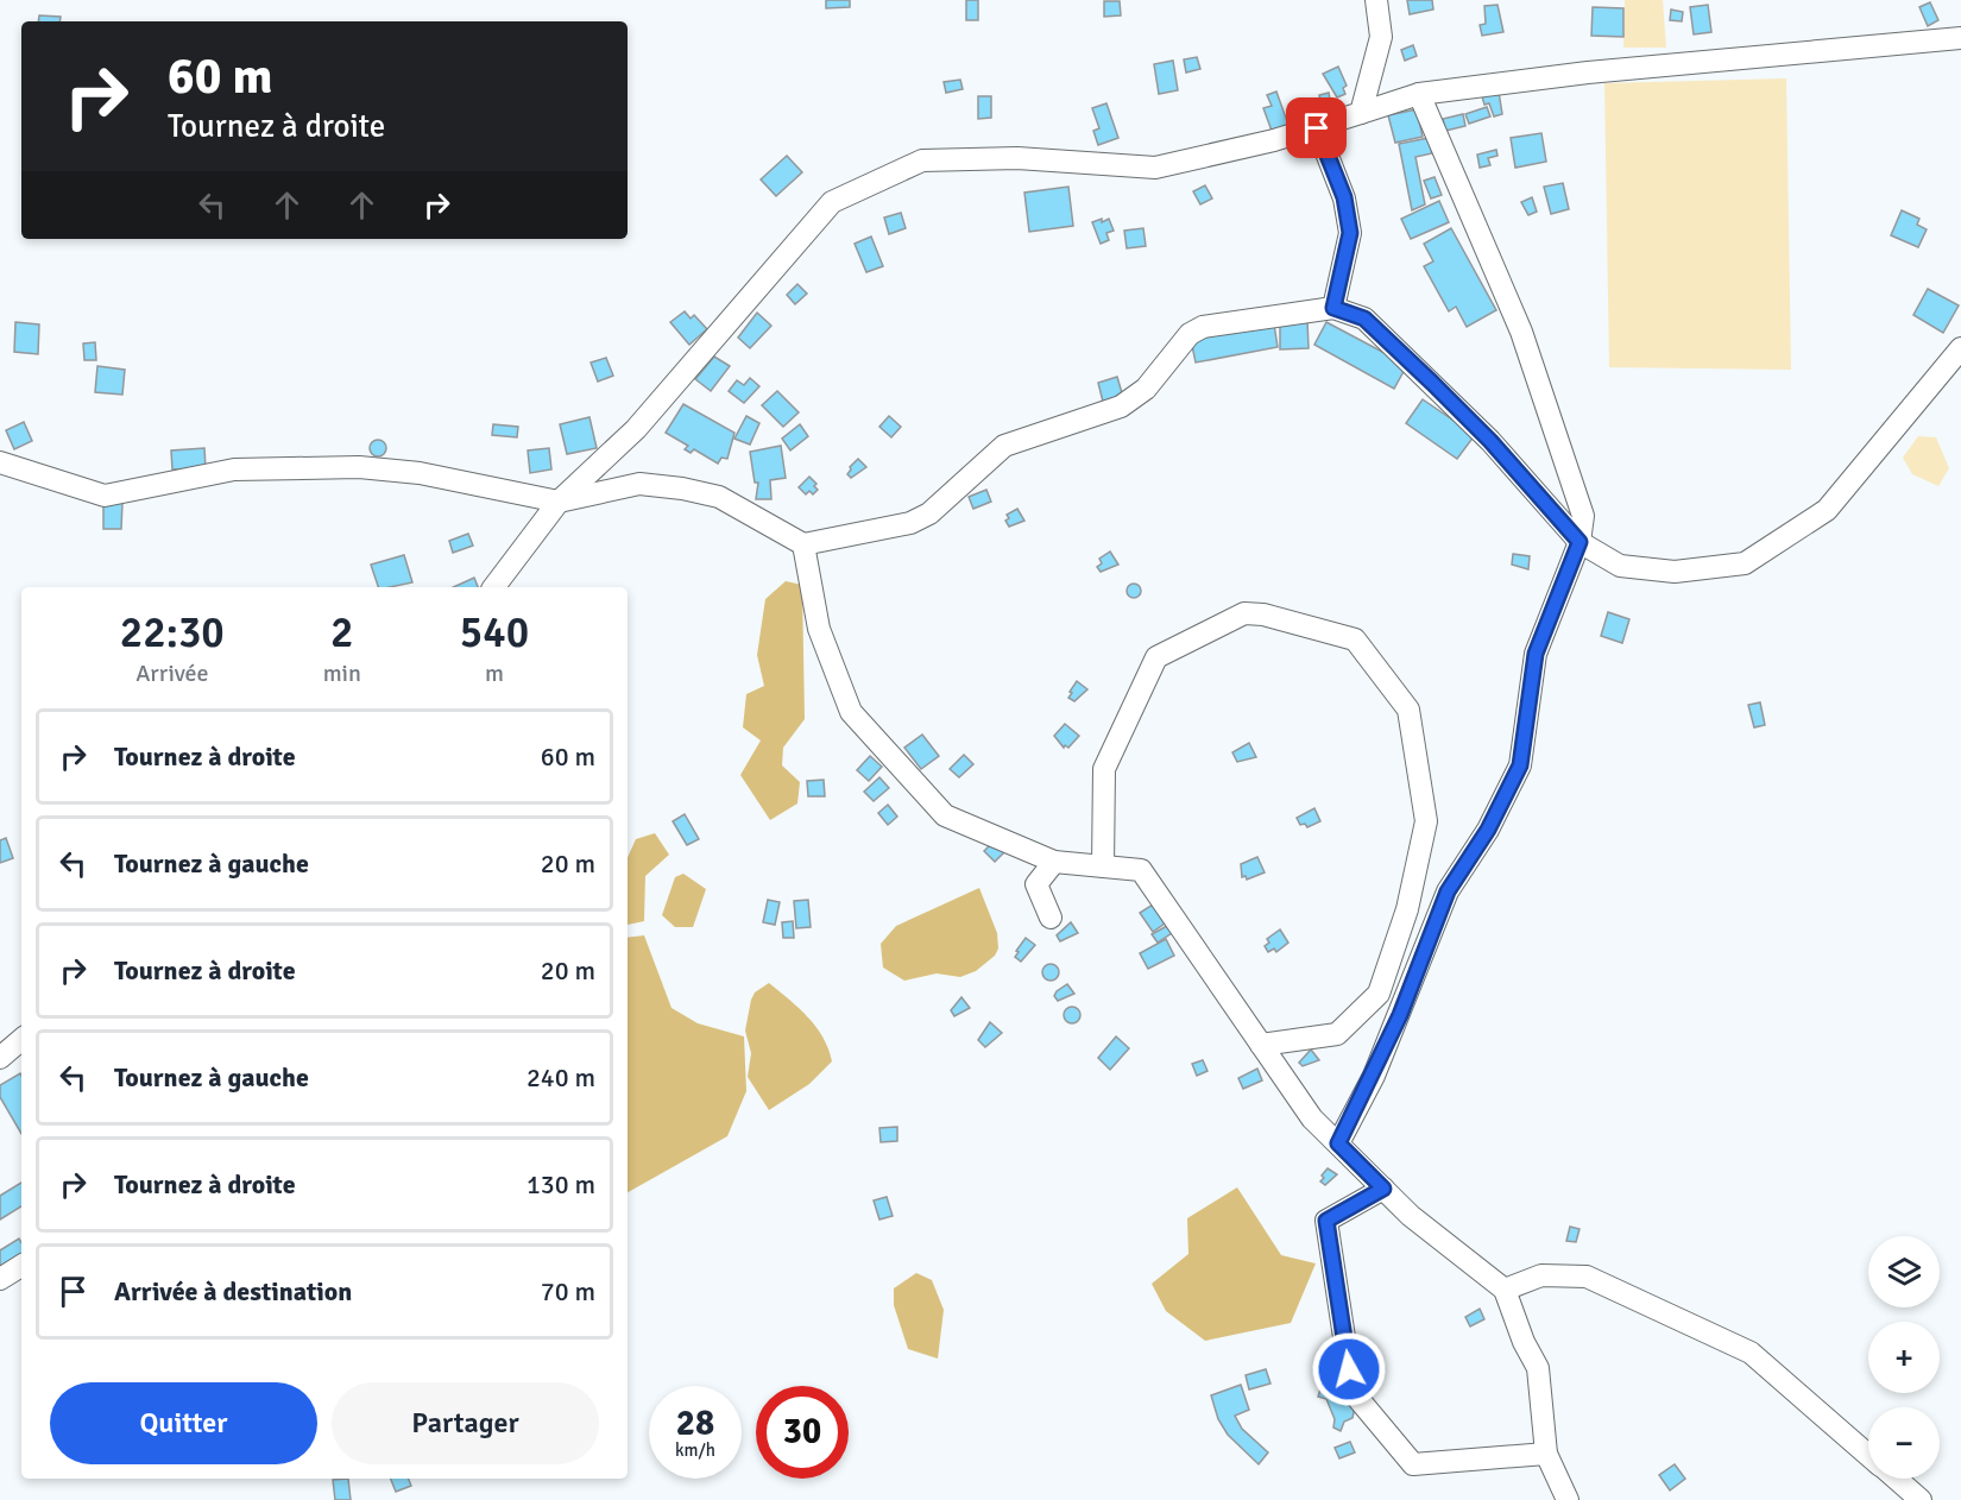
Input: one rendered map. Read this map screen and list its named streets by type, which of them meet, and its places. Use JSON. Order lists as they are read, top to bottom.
{
  "page": {
    "turn": ["60 m", "Tournez à droite"],
    "eta": [
      "22:30",
      "Arrivée",
      "2",
      "min",
      "540",
      "m"
    ],
    "list": [
      {
        "name": "Tournez à droite",
        "value": "60 m"
      },
      {
        "name": "Tournez à gauche",
        "value": "20 m"
      },
      {
        "name": "Tournez à droite",
        "value": "20 m"
      },
      {
        "name": "Tournez à gauche",
        "value": "240 m"
      },
      {
        "name": "Tournez à droite",
        "value": "130 m"
      },
      {
        "name": "Arrivée à destination",
        "value": "70 m"
      }
    ],
    "map_buttons": ["+", "−"],
    "buttons": ["Quitter", "Partager"],
    "speed": "28 km/h",
    "limit": "30"
  }
}
